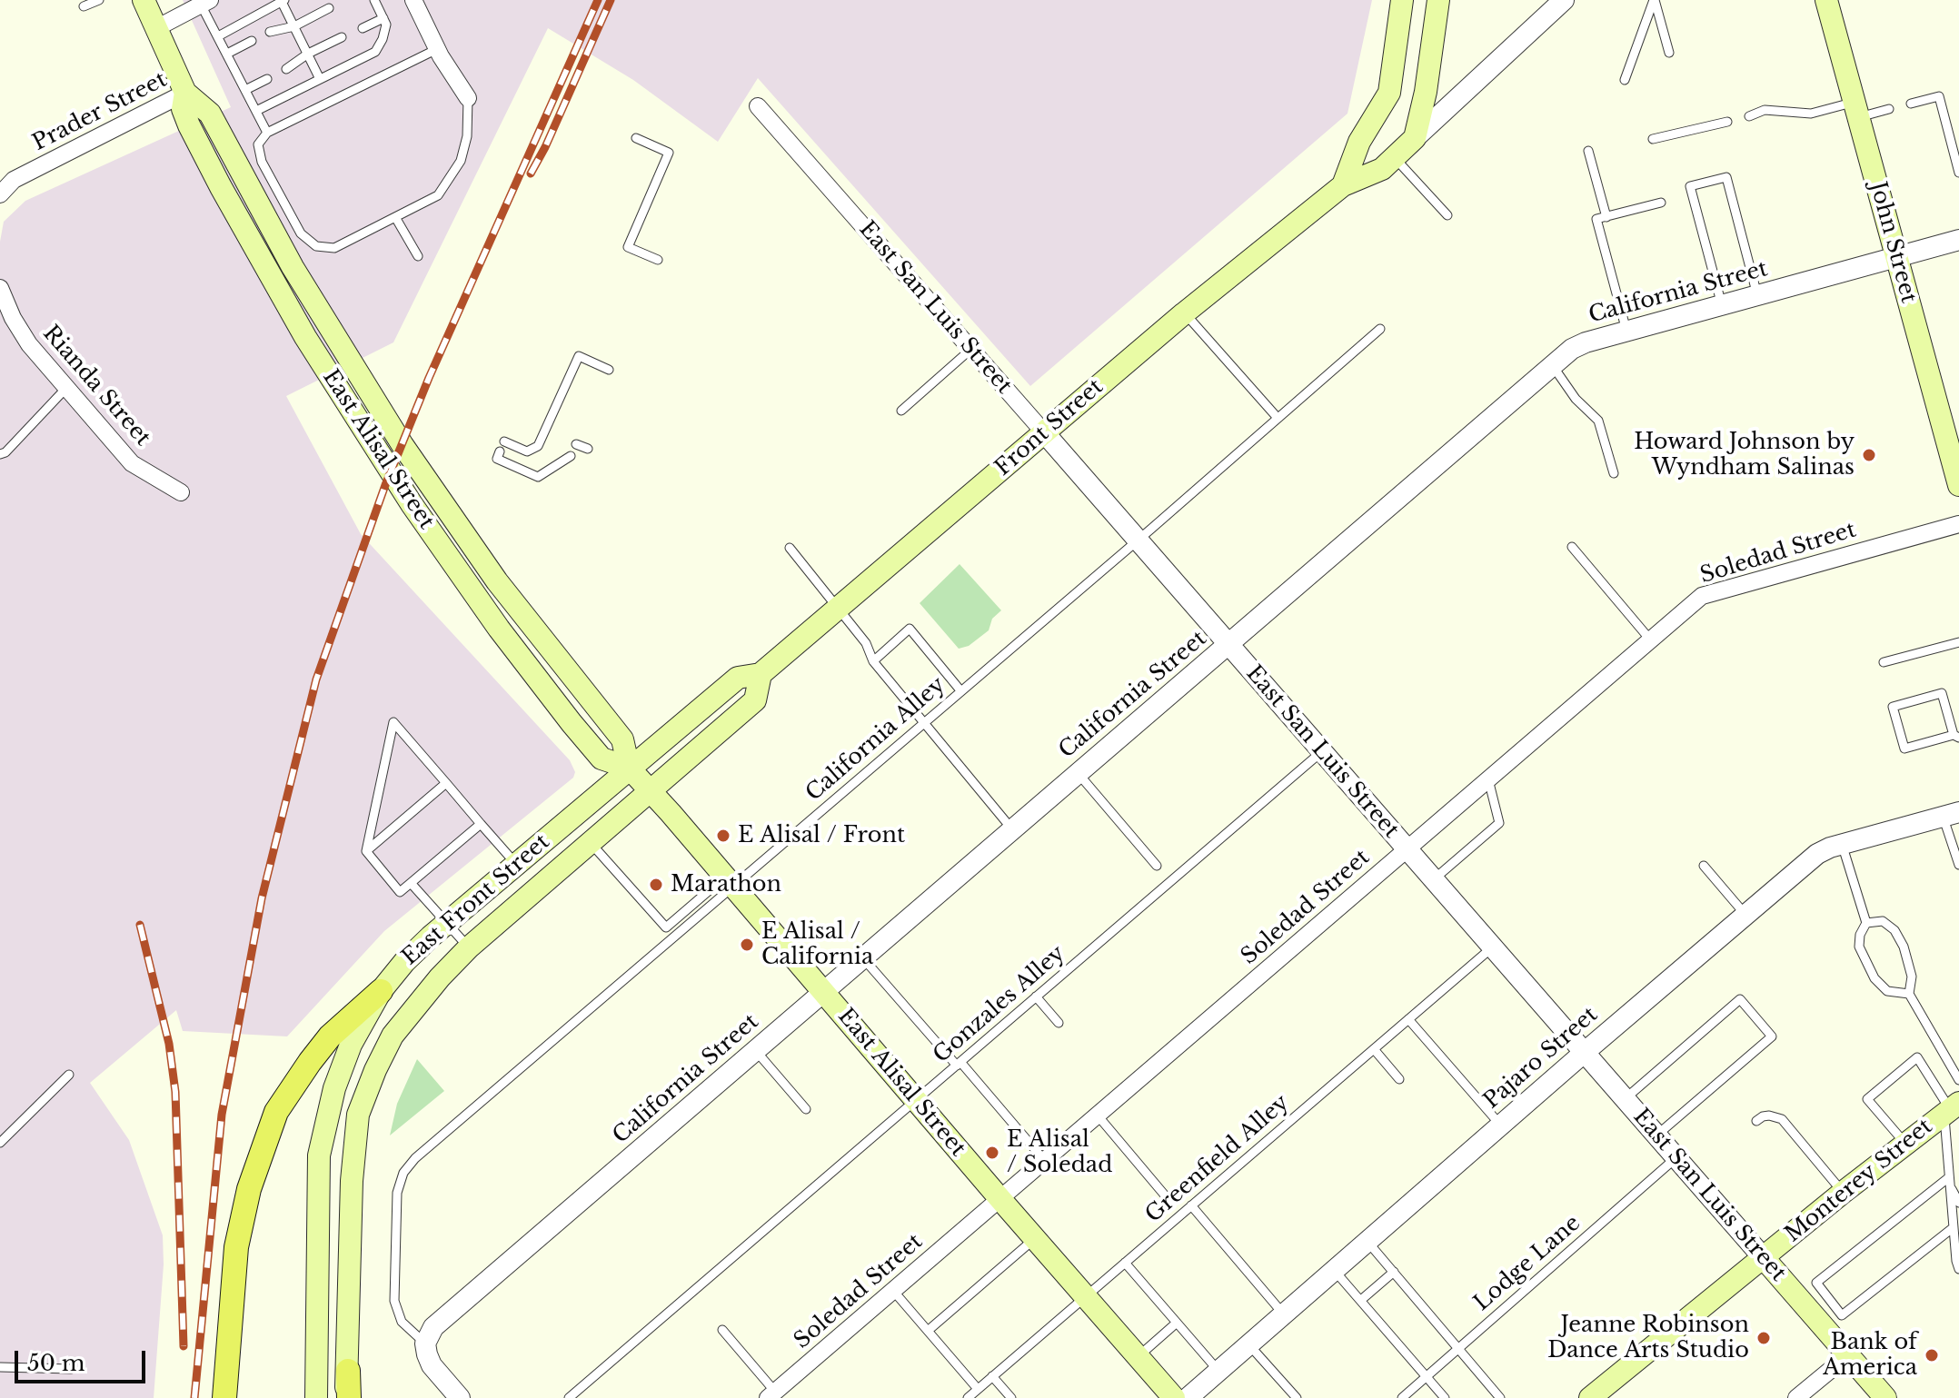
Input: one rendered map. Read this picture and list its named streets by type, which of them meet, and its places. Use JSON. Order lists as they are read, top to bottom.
{
  "streets": {
    "main road": [
      "John Street",
      "East San Luis Street",
      "Front Street",
      "East Alisal Street",
      "East Front Street",
      "Monterey Street"
    ],
    "street": [
      "Prader Street",
      "California Street",
      "Rianda Street",
      "Soledad Street",
      "Pajaro Street"
    ],
    "lane": [
      "California Alley",
      "Gonzales Alley",
      "Greenfield Alley",
      "Lodge Lane"
    ]
  },
  "crossings": [
    ["Prader Street", "East Alisal Street"],
    ["John Street", "California Street"],
    ["California Street", "East San Luis Street"],
    ["California Street", "East Alisal Street"],
    ["California Street", "California Alley"],
    ["East San Luis Street", "Front Street"],
    ["East San Luis Street", "Soledad Street"],
    ["East San Luis Street", "California Alley"],
    ["East San Luis Street", "Gonzales Alley"],
    ["East San Luis Street", "Pajaro Street"],
    ["East San Luis Street", "Greenfield Alley"],
    ["East San Luis Street", "Monterey Street"],
    ["East San Luis Street", "Lodge Lane"],
    ["Front Street", "East Alisal Street"],
    ["Front Street", "East Front Street"],
    ["East Alisal Street", "Soledad Street"],
    ["East Alisal Street", "California Alley"],
    ["East Alisal Street", "East Front Street"],
    ["East Alisal Street", "Gonzales Alley"],
    ["East Alisal Street", "Greenfield Alley"]
  ],
  "places": [
    "Howard Johnson by Wyndham Salinas",
    "E Alisal / Front",
    "Marathon",
    "E Alisal / California",
    "E Alisal / Soledad",
    "Jeanne Robinson Dance Arts Studio",
    "Bank of America"
  ],
  "scale_bar": "50 m"
}
